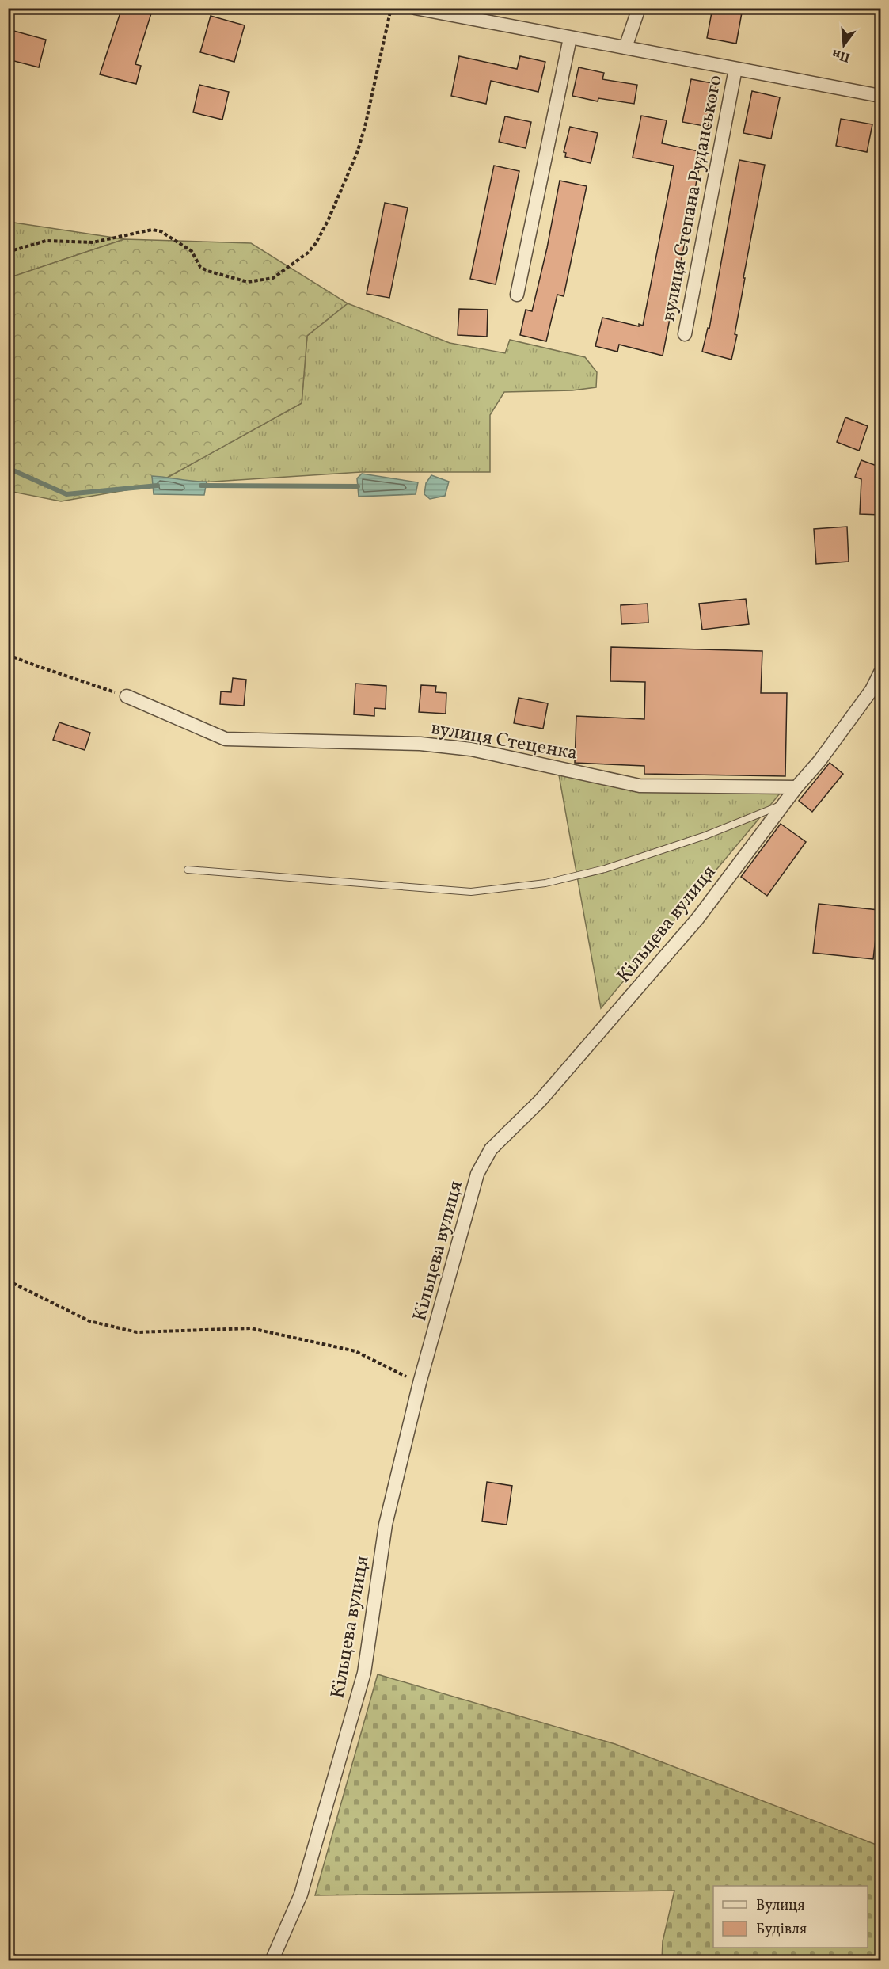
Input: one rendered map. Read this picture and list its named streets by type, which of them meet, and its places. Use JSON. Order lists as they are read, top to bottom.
{
  "streets": {
    "street": ["вулиця Степана Руданського", "вулиця Стеценка", "Кільцева вулиця"]
  },
  "crossings": [
    ["вулиця Стеценка", "Кільцева вулиця"]
  ],
  "legend": ["Вулиця", "Будівля"],
  "north": "bottom"
}
